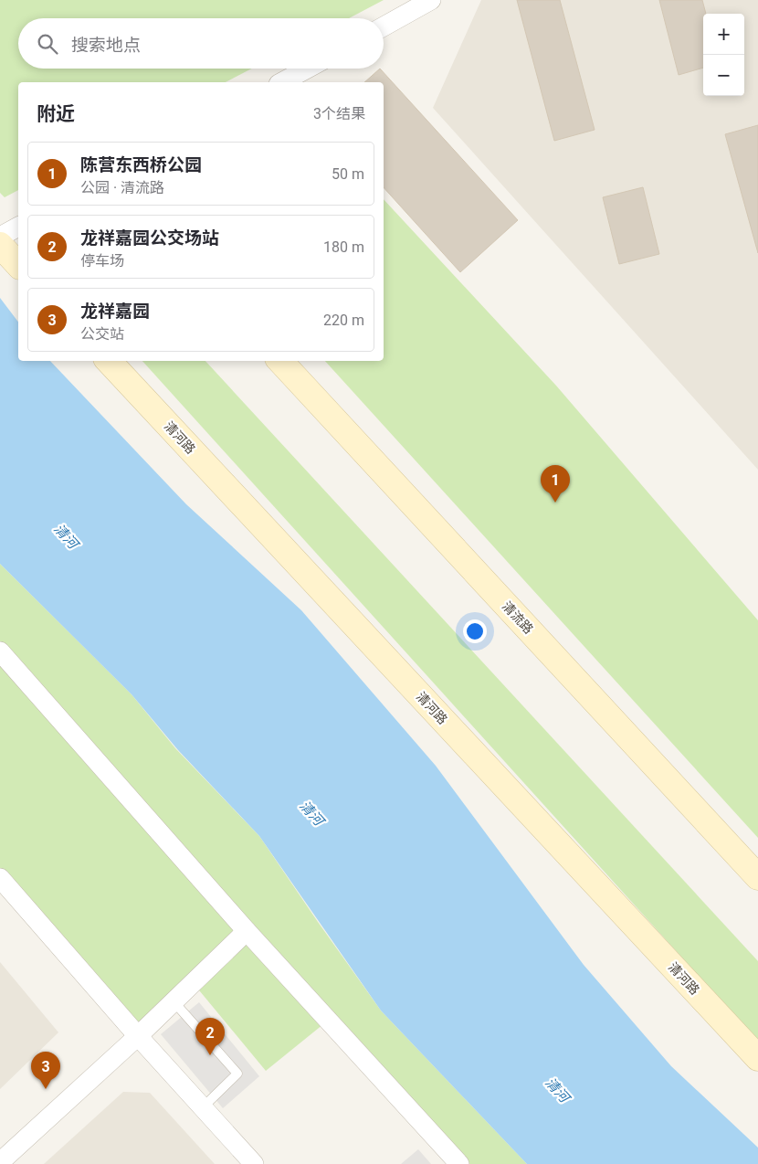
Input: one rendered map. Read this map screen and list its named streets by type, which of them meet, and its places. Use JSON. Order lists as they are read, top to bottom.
{
  "streets": {
    "street": ["清河路", "清流路"]
  },
  "water": ["清河"],
  "page": {
    "map_buttons": ["+", "−"],
    "search": "搜索地点",
    "heading": ["附近", "3个结果"],
    "list": [
      {
        "mark": "1",
        "name": "陈营东西桥公园",
        "note": "公园 · 清流路",
        "value": "50 m"
      },
      {
        "mark": "2",
        "name": "龙祥嘉园公交场站",
        "note": "停车场",
        "value": "180 m"
      },
      {
        "mark": "3",
        "name": "龙祥嘉园",
        "note": "公交站",
        "value": "220 m"
      }
    ],
    "pins": ["1", "2", "3"]
  }
}
